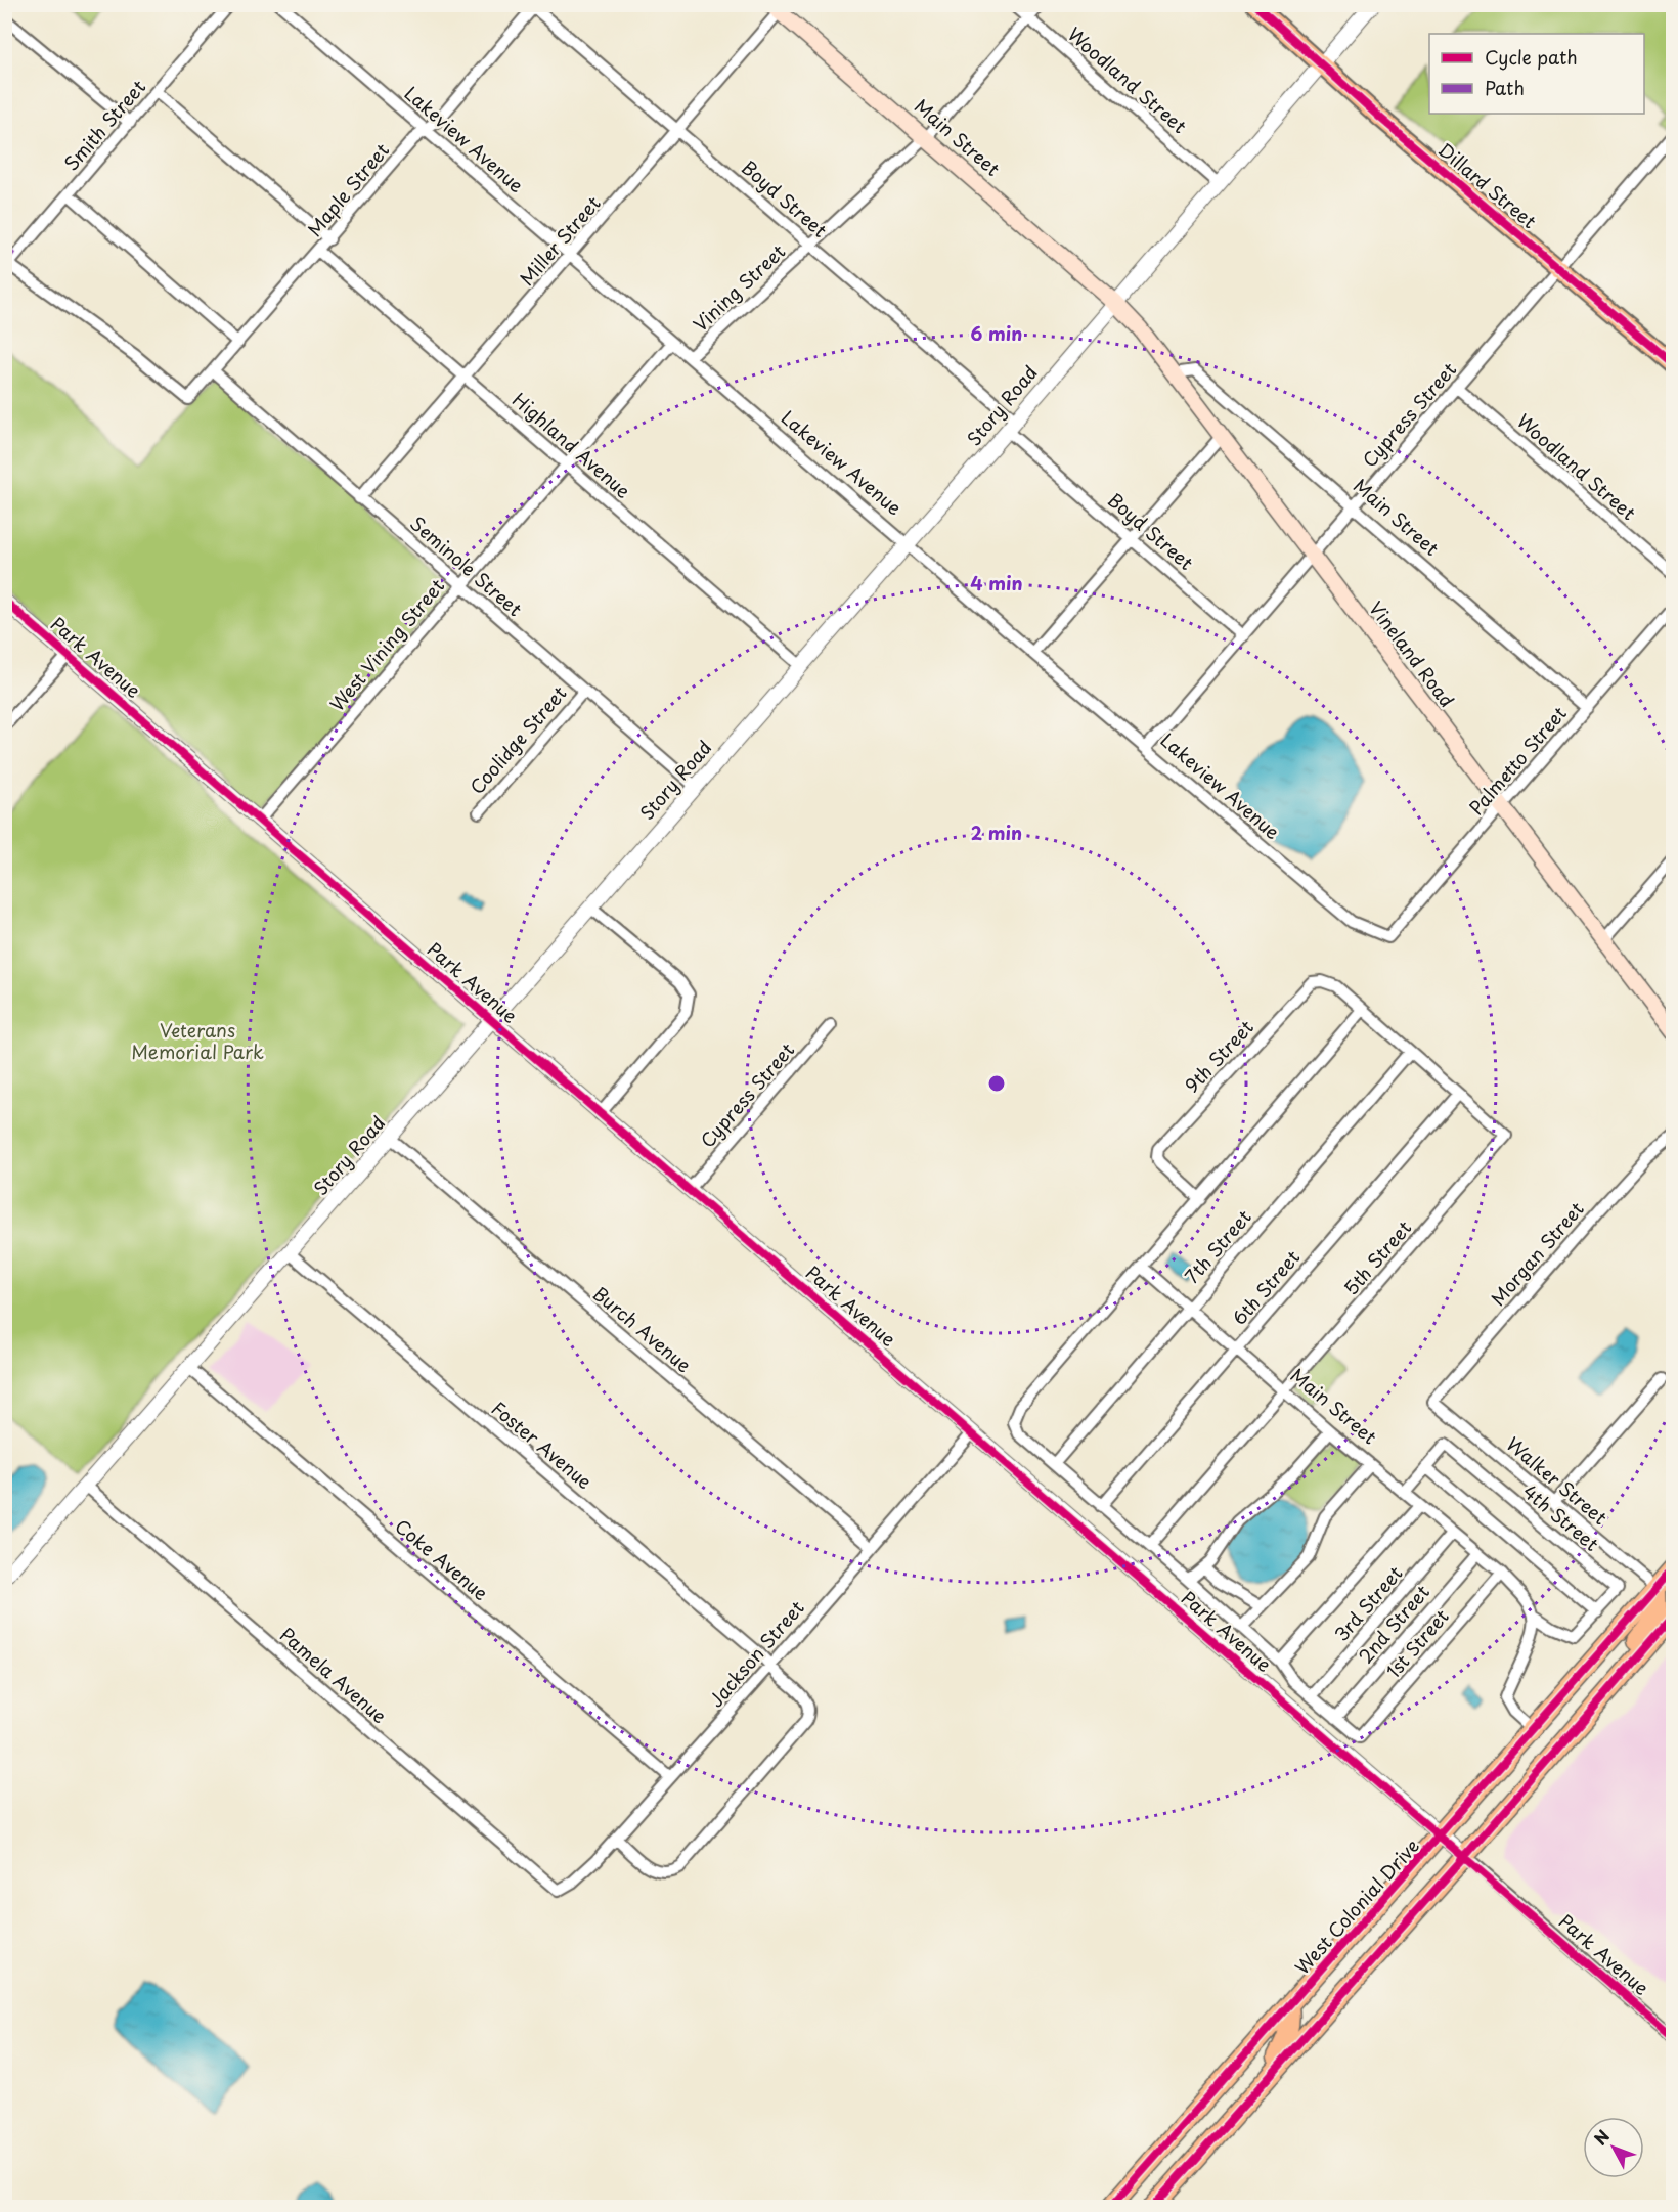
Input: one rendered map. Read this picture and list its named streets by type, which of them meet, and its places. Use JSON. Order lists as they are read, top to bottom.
{
  "streets": {
    "highway": ["West Colonial Drive"],
    "main road": ["Main Street", "Dillard Street", "Vineland Road"],
    "street": [
      "Woodland Street",
      "Smith Street",
      "Lakeview Avenue",
      "Maple Street",
      "Boyd Street",
      "Miller Street",
      "Vining Street",
      "Story Road",
      "Cypress Street",
      "Highland Avenue",
      "Seminole Street",
      "West Vining Street",
      "Park Avenue",
      "Coolidge Street",
      "Palmetto Street",
      "9th Street",
      "7th Street",
      "Morgan Street",
      "5th Street",
      "6th Street",
      "Burch Avenue",
      "Foster Avenue",
      "Walker Street",
      "4th Street",
      "Coke Avenue",
      "3rd Street",
      "2nd Street",
      "1st Street",
      "Jackson Street",
      "Pamela Avenue"
    ]
  },
  "crossings": [
    ["Woodland Street", "Vining Street"],
    ["Woodland Street", "Story Road"],
    ["Woodland Street", "Cypress Street"],
    ["Smith Street", "Maple Street"],
    ["Main Street", "Miller Street"],
    ["Main Street", "Vining Street"],
    ["Main Street", "Story Road"],
    ["Main Street", "Cypress Street"],
    ["Main Street", "Vineland Road"],
    ["Main Street", "Palmetto Street"],
    ["Main Street", "7th Street"],
    ["Main Street", "5th Street"],
    ["Main Street", "6th Street"],
    ["Main Street", "4th Street"],
    ["Main Street", "3rd Street"],
    ["Main Street", "2nd Street"],
    ["Main Street", "1st Street"],
    ["Lakeview Avenue", "Maple Street"],
    ["Lakeview Avenue", "Miller Street"],
    ["Lakeview Avenue", "Vining Street"],
    ["Lakeview Avenue", "Story Road"],
    ["Lakeview Avenue", "Cypress Street"],
    ["Lakeview Avenue", "Palmetto Street"],
    ["Dillard Street", "Story Road"],
    ["Dillard Street", "Cypress Street"],
    ["Maple Street", "Boyd Street"],
    ["Maple Street", "Highland Avenue"],
    ["Maple Street", "Seminole Street"],
    ["Boyd Street", "Miller Street"],
    ["Boyd Street", "Vining Street"],
    ["Boyd Street", "Story Road"],
    ["Boyd Street", "Cypress Street"],
    ["Miller Street", "Highland Avenue"],
    ["Miller Street", "Seminole Street"],
    ["Story Road", "Highland Avenue"],
    ["Story Road", "Seminole Street"],
    ["Story Road", "Vineland Road"],
    ["Story Road", "Park Avenue"],
    ["Story Road", "Burch Avenue"],
    ["Story Road", "Foster Avenue"],
    ["Story Road", "Coke Avenue"],
    ["Story Road", "Pamela Avenue"],
    ["Cypress Street", "Vineland Road"],
    ["Cypress Street", "Park Avenue"],
    ["Highland Avenue", "West Vining Street"],
    ["Seminole Street", "West Vining Street"],
    ["Seminole Street", "Coolidge Street"],
    ["West Vining Street", "Park Avenue"],
    ["Vineland Road", "Palmetto Street"],
    ["Park Avenue", "Jackson Street"],
    ["Park Avenue", "West Colonial Drive"],
    ["9th Street", "5th Street"],
    ["7th Street", "5th Street"],
    ["Morgan Street", "Walker Street"],
    ["5th Street", "6th Street"],
    ["Burch Avenue", "Jackson Street"],
    ["Foster Avenue", "Jackson Street"],
    ["Walker Street", "West Colonial Drive"],
    ["Coke Avenue", "Jackson Street"],
    ["2nd Street", "1st Street"],
    ["Jackson Street", "Pamela Avenue"]
  ],
  "parks": ["Veterans Memorial Park"],
  "legend": ["Cycle path", "Path"],
  "north": "top left",
  "rings": ["6 min", "4 min", "2 min"]
}
